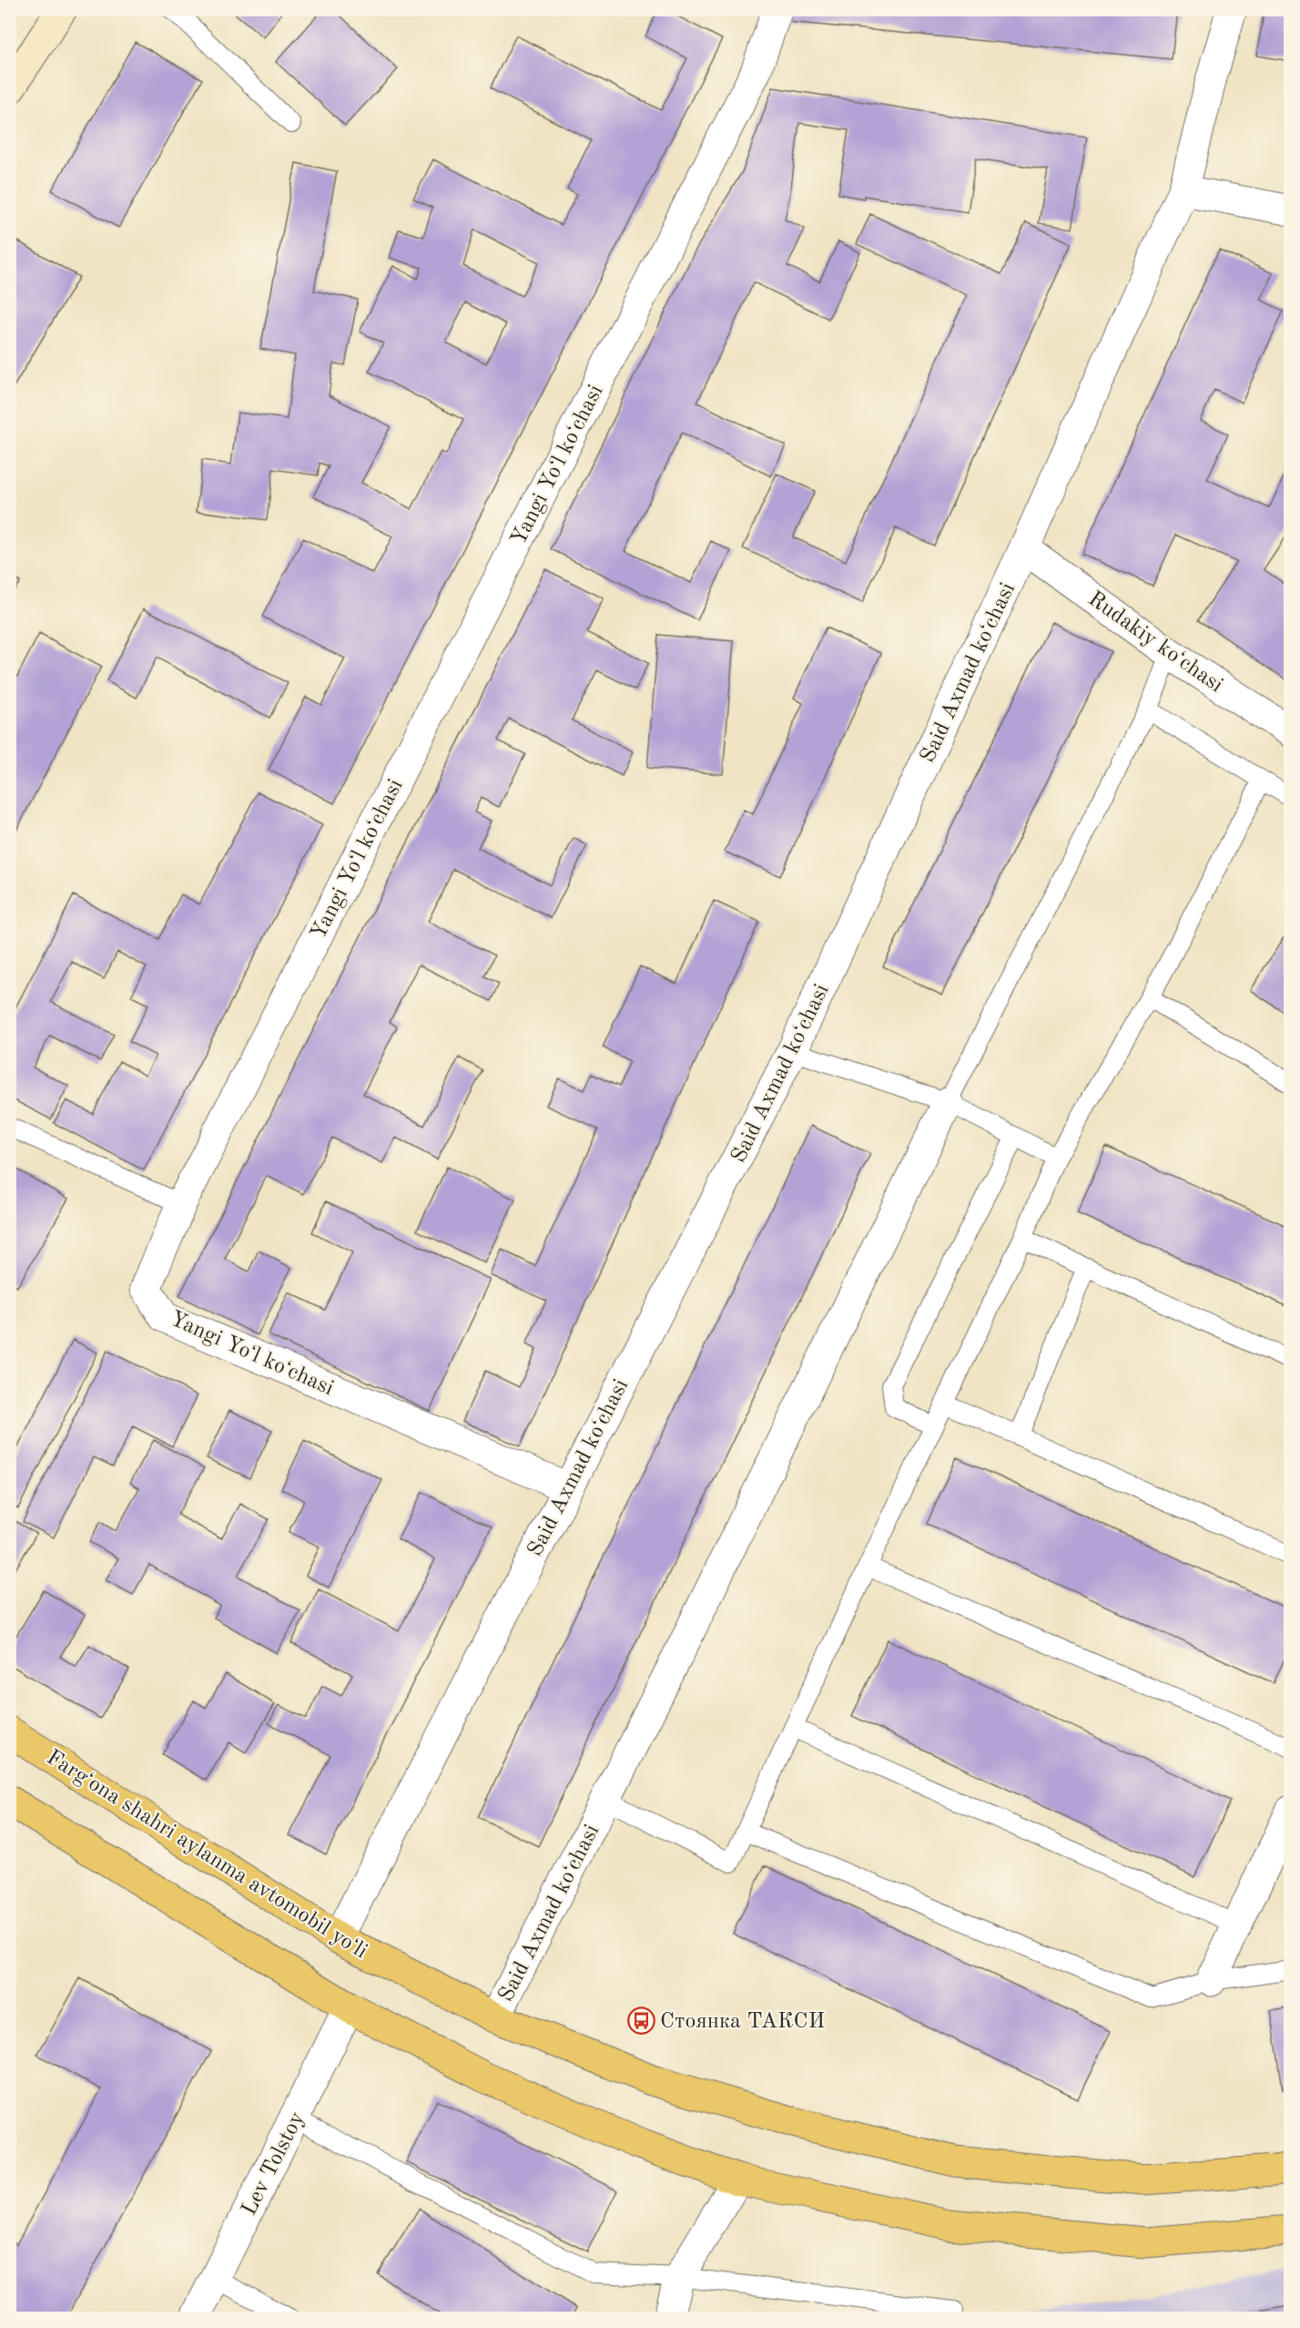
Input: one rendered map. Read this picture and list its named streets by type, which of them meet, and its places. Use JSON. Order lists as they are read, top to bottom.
{
  "streets": {
    "highway": ["Fargʻona shahri aylanma avtomobil yoʻli"],
    "street": [
      "Yangi Yoʻl koʻchasi",
      "Rudakiy koʻchasi",
      "Said Axmad koʻchasi",
      "Lev Tolstoy"
    ]
  },
  "crossings": [
    ["Yangi Yoʻl koʻchasi", "Said Axmad koʻchasi"],
    ["Rudakiy koʻchasi", "Said Axmad koʻchasi"],
    ["Said Axmad koʻchasi", "Fargʻona shahri aylanma avtomobil yoʻli"]
  ],
  "places": {
    "bus stop": ["Стоянка ТАКСИ"]
  }
}
